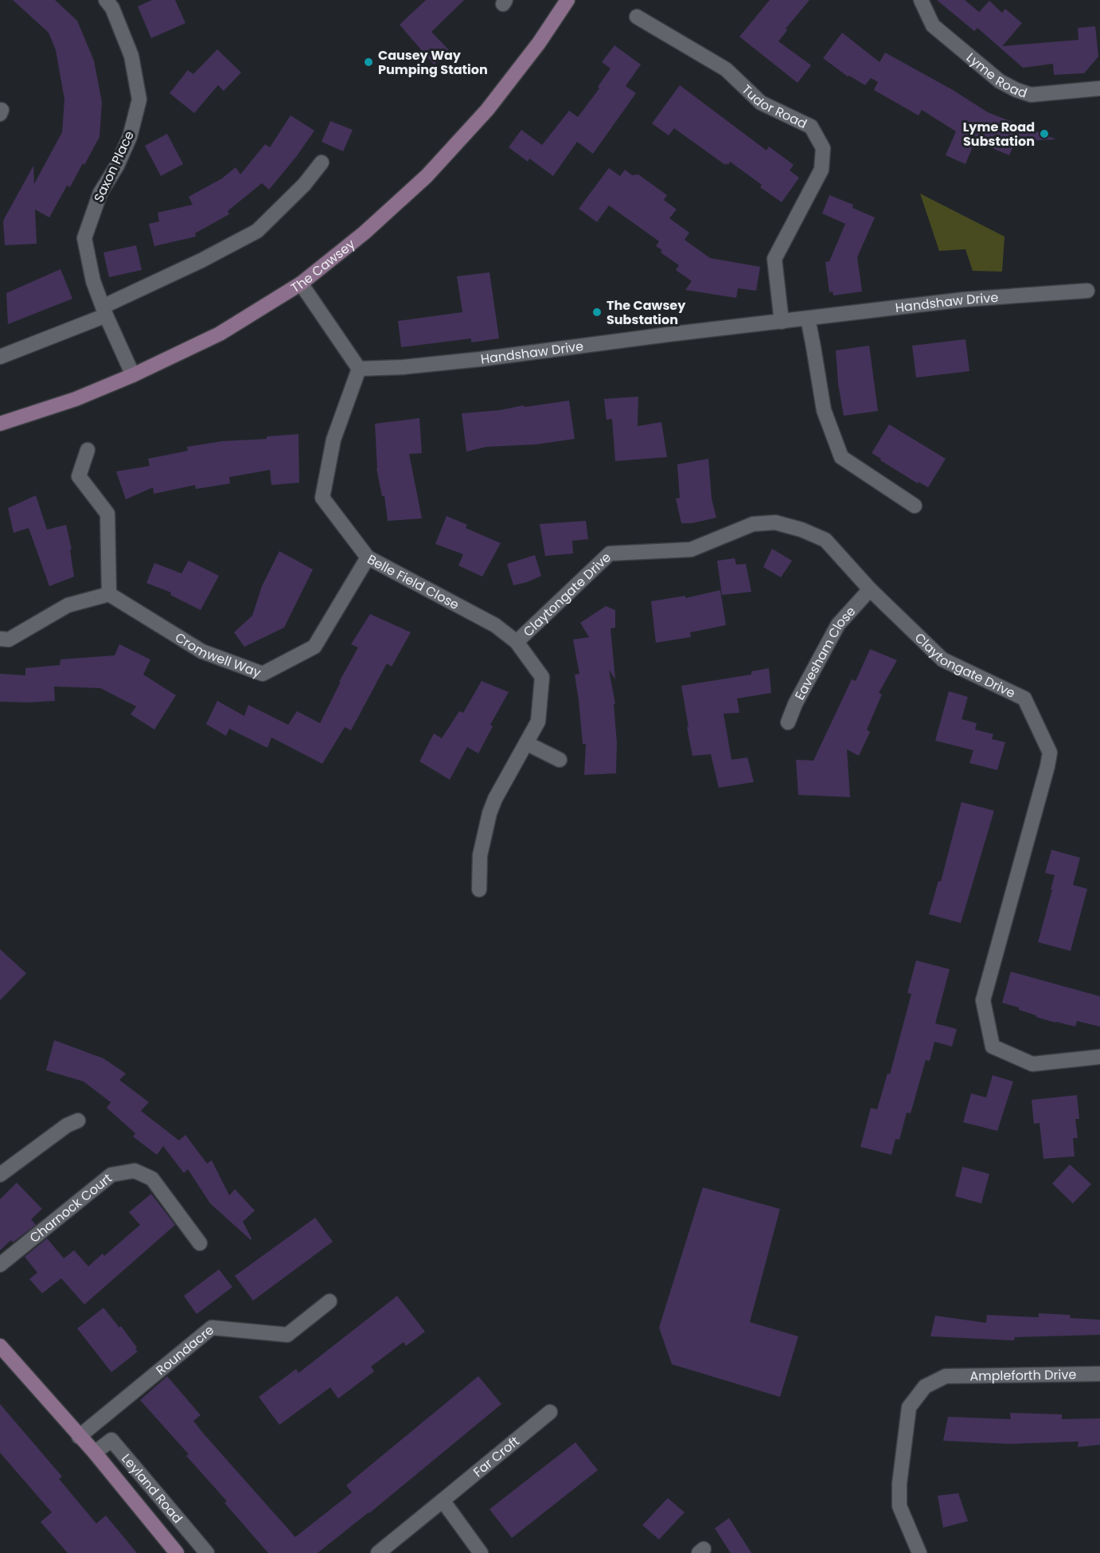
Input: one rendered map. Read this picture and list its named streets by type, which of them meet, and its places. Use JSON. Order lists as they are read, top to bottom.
{
  "streets": {
    "street": [
      "Lyme Road",
      "Tudor Road",
      "Saxon Place",
      "The Cawsey",
      "Handshaw Drive",
      "Belle Field Close",
      "Claytongate Drive",
      "Cromwell Way",
      "Eavesham Close",
      "Charnock Court",
      "Roundacre",
      "Ampleforth Drive",
      "Far Croft",
      "Leyland Road"
    ]
  },
  "crossings": [
    ["Tudor Road", "Handshaw Drive"],
    ["Saxon Place", "The Cawsey"],
    ["Handshaw Drive", "Belle Field Close"],
    ["Belle Field Close", "Claytongate Drive"],
    ["Belle Field Close", "Cromwell Way"],
    ["Claytongate Drive", "Eavesham Close"],
    ["Roundacre", "Leyland Road"]
  ],
  "places": ["Causey Way Pumping Station", "Lyme Road Substation", "The Cawsey Substation"]
}
